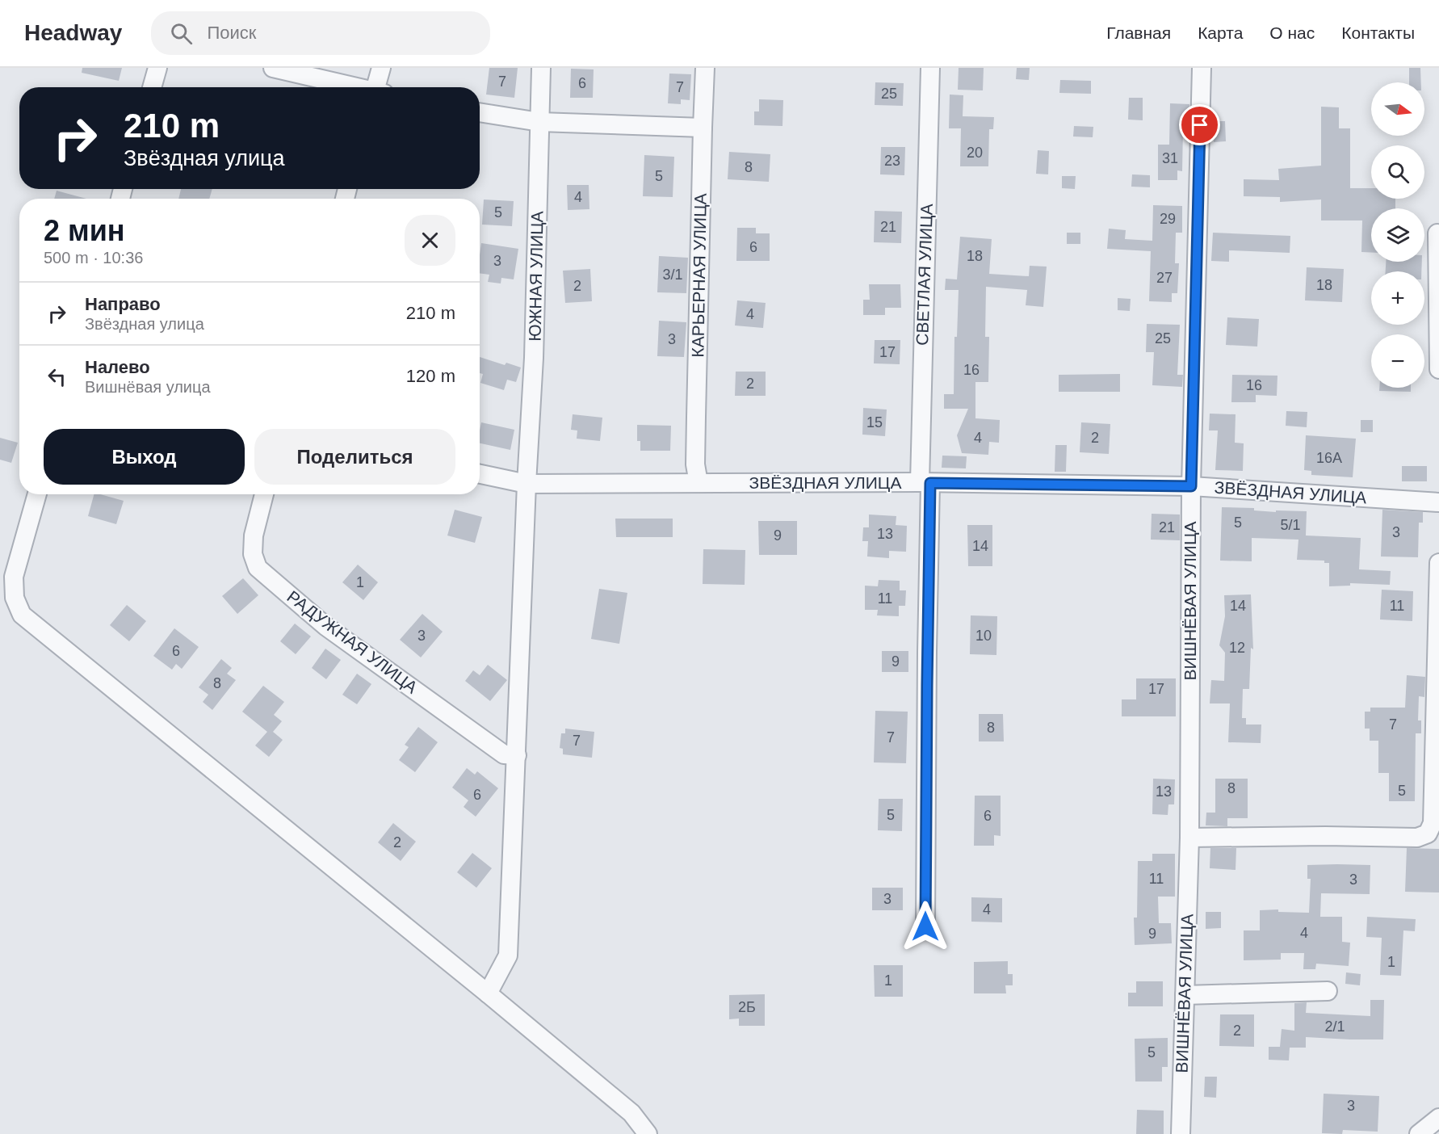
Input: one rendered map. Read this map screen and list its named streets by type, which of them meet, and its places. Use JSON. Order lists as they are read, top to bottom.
{
  "streets": {
    "street": [
      "СВЕТЛАЯ УЛИЦА",
      "КАРЬЕРНАЯ УЛИЦА",
      "ЮЖНАЯ УЛИЦА",
      "ЗВЁЗДНАЯ УЛИЦА",
      "ВИШНЁВАЯ УЛИЦА",
      "РАДУЖНАЯ УЛИЦА"
    ]
  },
  "crossings": [
    ["СВЕТЛАЯ УЛИЦА", "ЗВЁЗДНАЯ УЛИЦА"],
    ["КАРЬЕРНАЯ УЛИЦА", "ЗВЁЗДНАЯ УЛИЦА"],
    ["ЮЖНАЯ УЛИЦА", "ЗВЁЗДНАЯ УЛИЦА"],
    ["ЮЖНАЯ УЛИЦА", "РАДУЖНАЯ УЛИЦА"],
    ["ЗВЁЗДНАЯ УЛИЦА", "ВИШНЁВАЯ УЛИЦА"]
  ],
  "house_numbers": [
    "7",
    "6",
    "7",
    "25",
    "20",
    "31",
    "23",
    "8",
    "5",
    "4",
    "5",
    "29",
    "21",
    "6",
    "18",
    "3",
    "3/1",
    "27",
    "18",
    "2",
    "4",
    "25",
    "3",
    "17",
    "16",
    "2",
    "16",
    "15",
    "4",
    "2",
    "16А",
    "5",
    "5/1",
    "21",
    "3",
    "13",
    "9",
    "14",
    "1",
    "11",
    "14",
    "11",
    "3",
    "10",
    "12",
    "6",
    "9",
    "8",
    "17",
    "7",
    "8",
    "7",
    "7",
    "8",
    "5",
    "13",
    "6",
    "5",
    "6",
    "2",
    "11",
    "3",
    "3",
    "4",
    "4",
    "9",
    "1",
    "1",
    "2Б",
    "2/1",
    "2",
    "5",
    "3"
  ],
  "north": "right",
  "page": {
    "header": "Headway",
    "search": "Поиск",
    "nav": [
      "Главная",
      "Карта",
      "О нас",
      "Контакты"
    ],
    "map_buttons": ["+", "−"],
    "turn": ["210 m", "Звёздная улица"],
    "heading": ["2 мин", "500 m · 10:36"],
    "list": [
      {
        "name": "Направо",
        "note": "Звёздная улица",
        "value": "210 m"
      },
      {
        "name": "Налево",
        "note": "Вишнёвая улица",
        "value": "120 m"
      }
    ],
    "buttons": ["Выход", "Поделиться"]
  }
}
